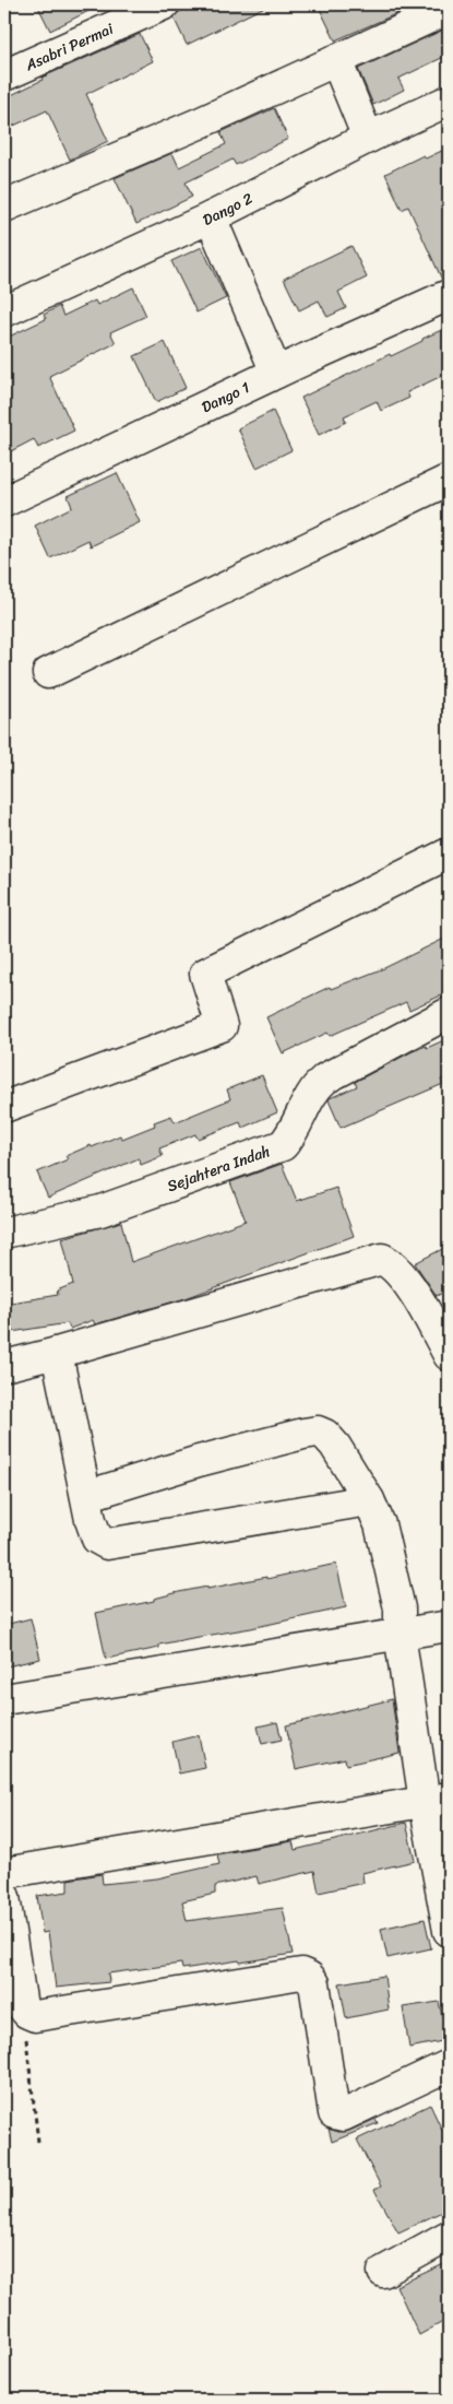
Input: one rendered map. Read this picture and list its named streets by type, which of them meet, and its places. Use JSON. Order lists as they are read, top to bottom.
{
  "streets": {
    "street": [
      "Asabri Permai",
      "Dango 2",
      "Dango 1",
      "Sejahtera Indah"
    ]
  }
}
